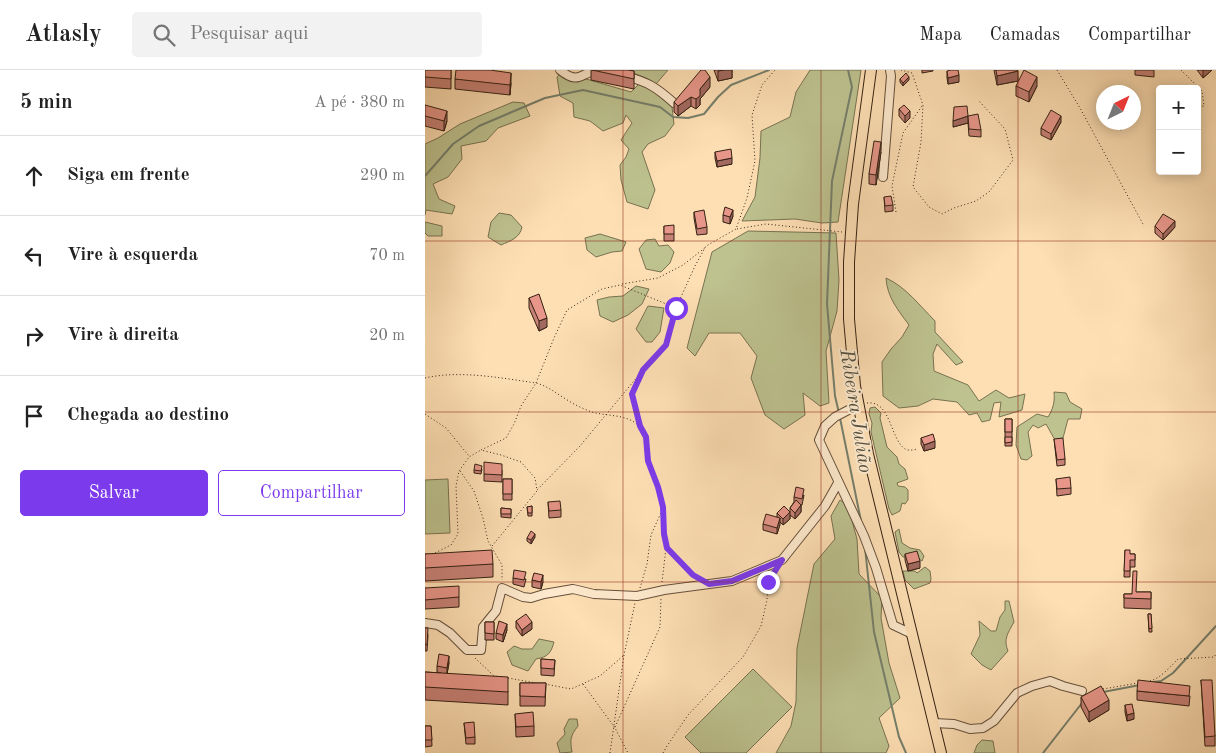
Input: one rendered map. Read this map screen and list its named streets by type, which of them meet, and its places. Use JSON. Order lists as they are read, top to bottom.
{
  "water": ["Ribeira Julião"],
  "north": "top right",
  "page": {
    "header": "Atlasly",
    "search": "Pesquisar aqui",
    "nav": ["Mapa", "Camadas", "Compartilhar"],
    "heading": ["5 min", "A pé · 380 m"],
    "map_buttons": ["+", "−"],
    "list": [
      ["Siga em frente", "290 m"],
      ["Vire à esquerda", "70 m"],
      ["Vire à direita", "20 m"],
      "Chegada ao destino"
    ],
    "buttons": ["Salvar", "Compartilhar"]
  }
}
